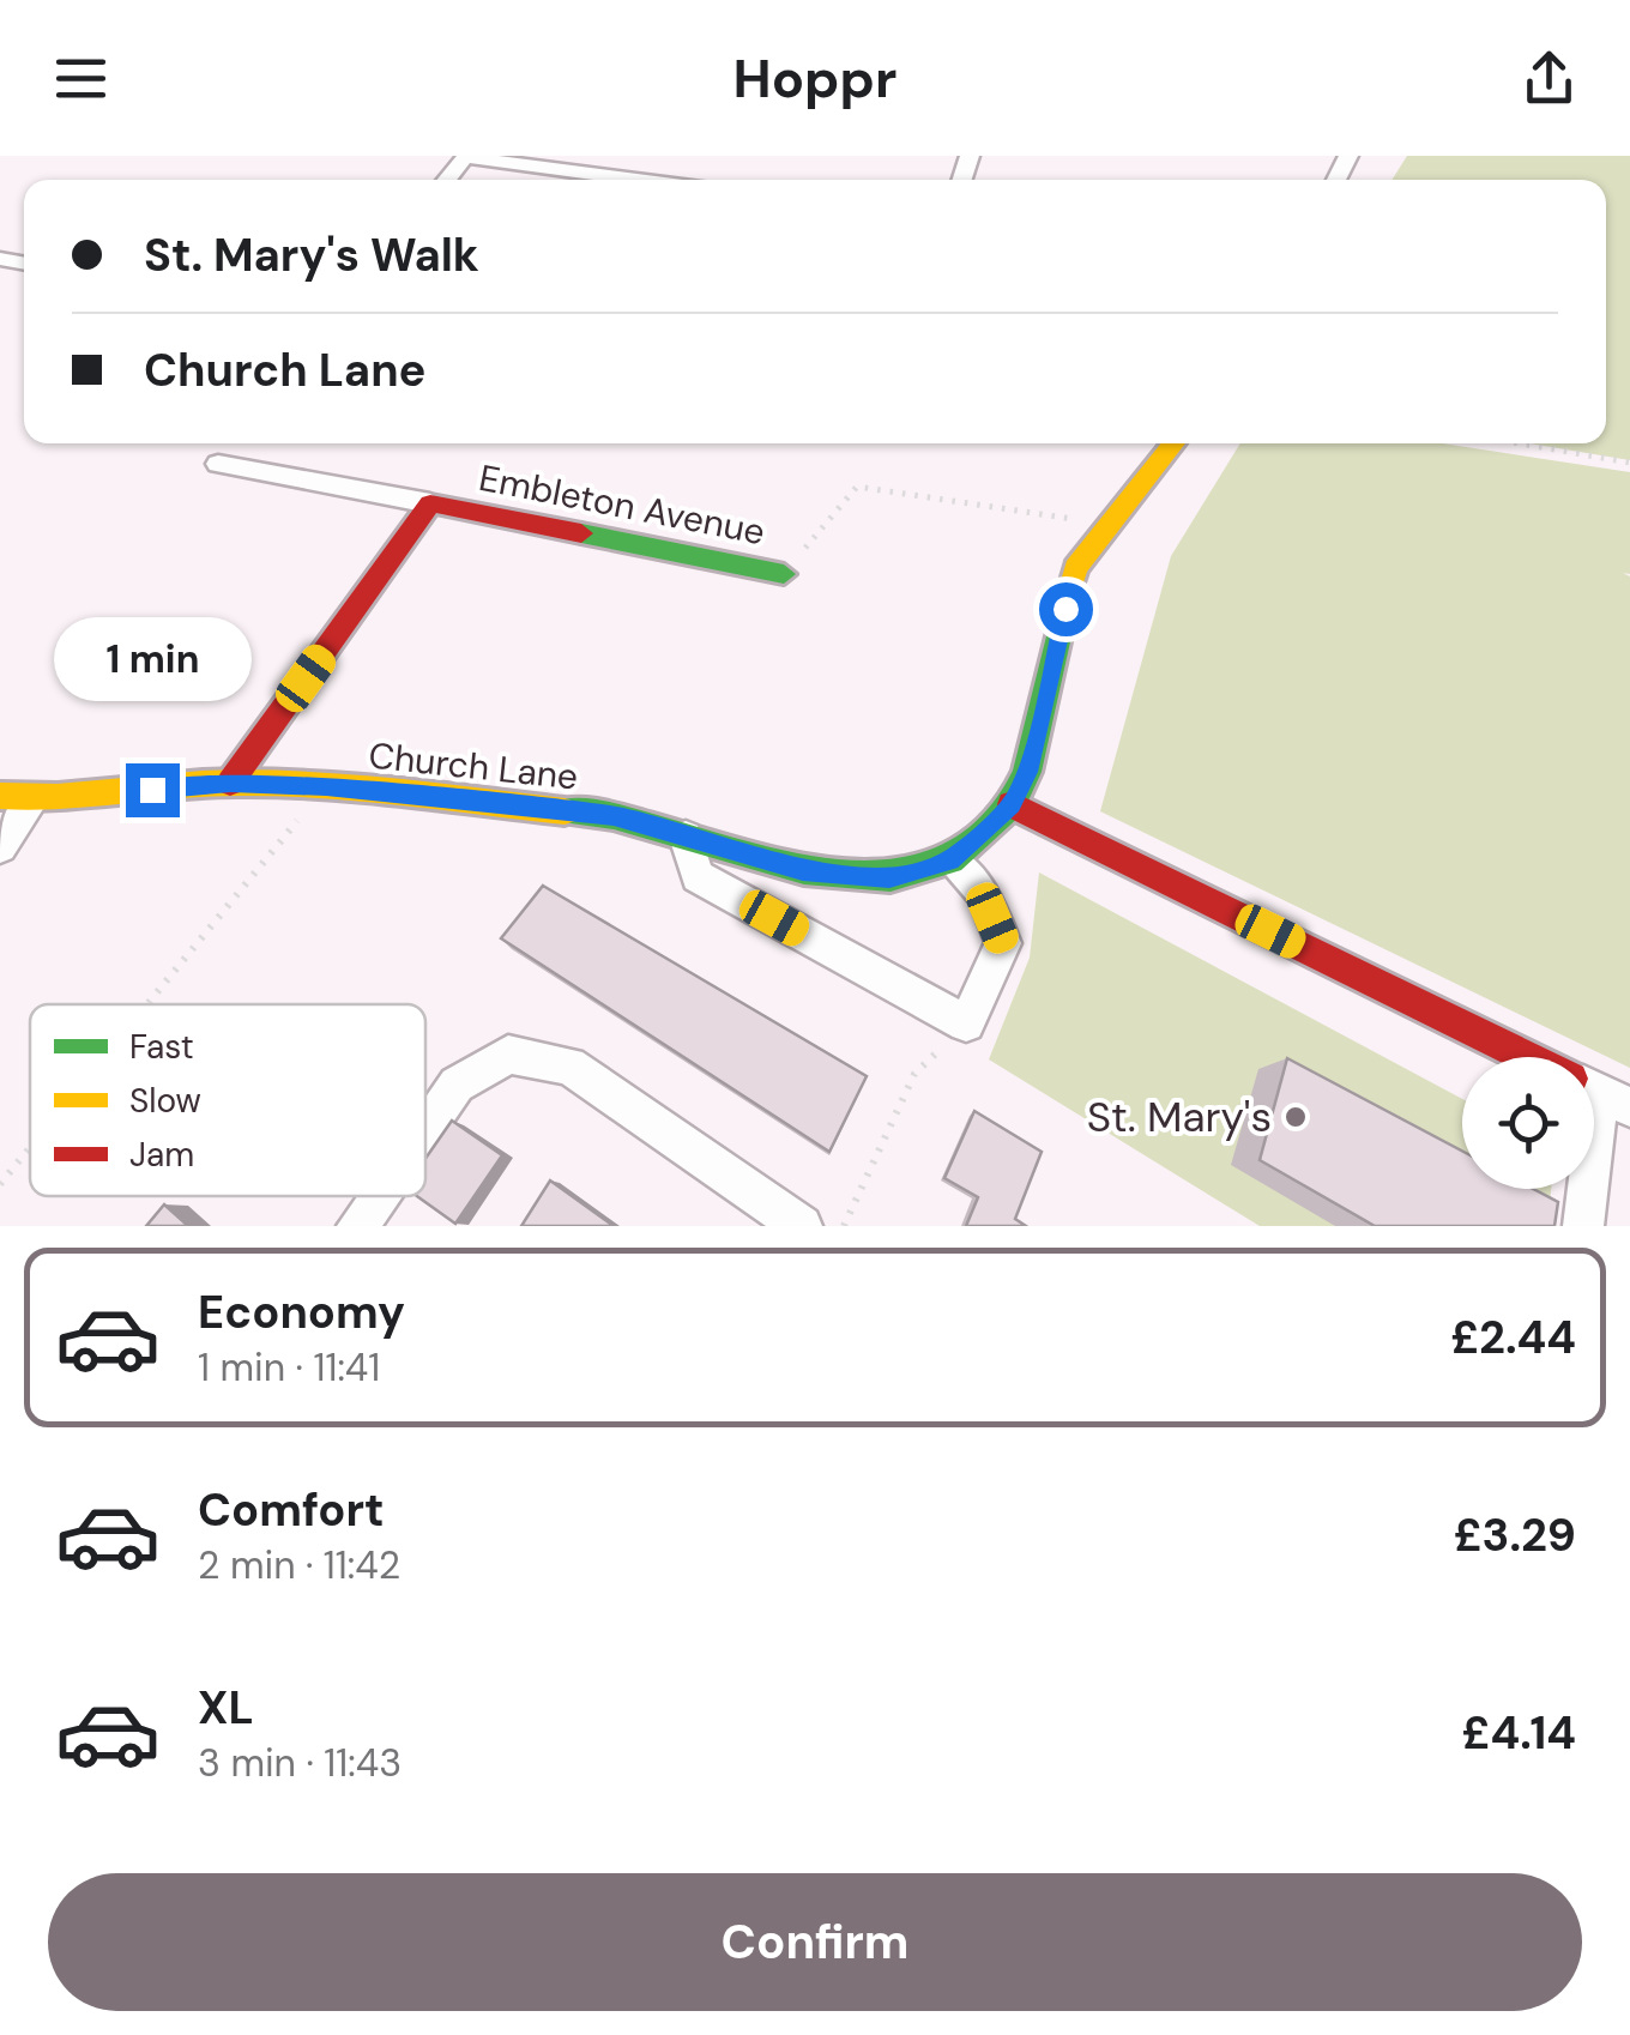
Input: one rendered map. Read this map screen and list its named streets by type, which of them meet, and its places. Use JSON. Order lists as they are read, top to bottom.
{
  "streets": {
    "street": ["Embleton Avenue", "Church Lane"]
  },
  "crossings": [
    ["Embleton Avenue", "Church Lane"]
  ],
  "places": ["St. Mary's"],
  "legend": ["Fast", "Slow", "Jam"],
  "page": {
    "header": "Hoppr",
    "banner": ["St. Mary's Walk", "Church Lane"],
    "bubble": "1 min",
    "list": [
      {
        "name": "Economy",
        "note": "1 min · 11:41",
        "value": "£2.44"
      },
      {
        "name": "Comfort",
        "note": "2 min · 11:42",
        "value": "£3.29"
      },
      {
        "name": "XL",
        "note": "3 min · 11:43",
        "value": "£4.14"
      }
    ],
    "buttons": "Confirm"
  }
}
